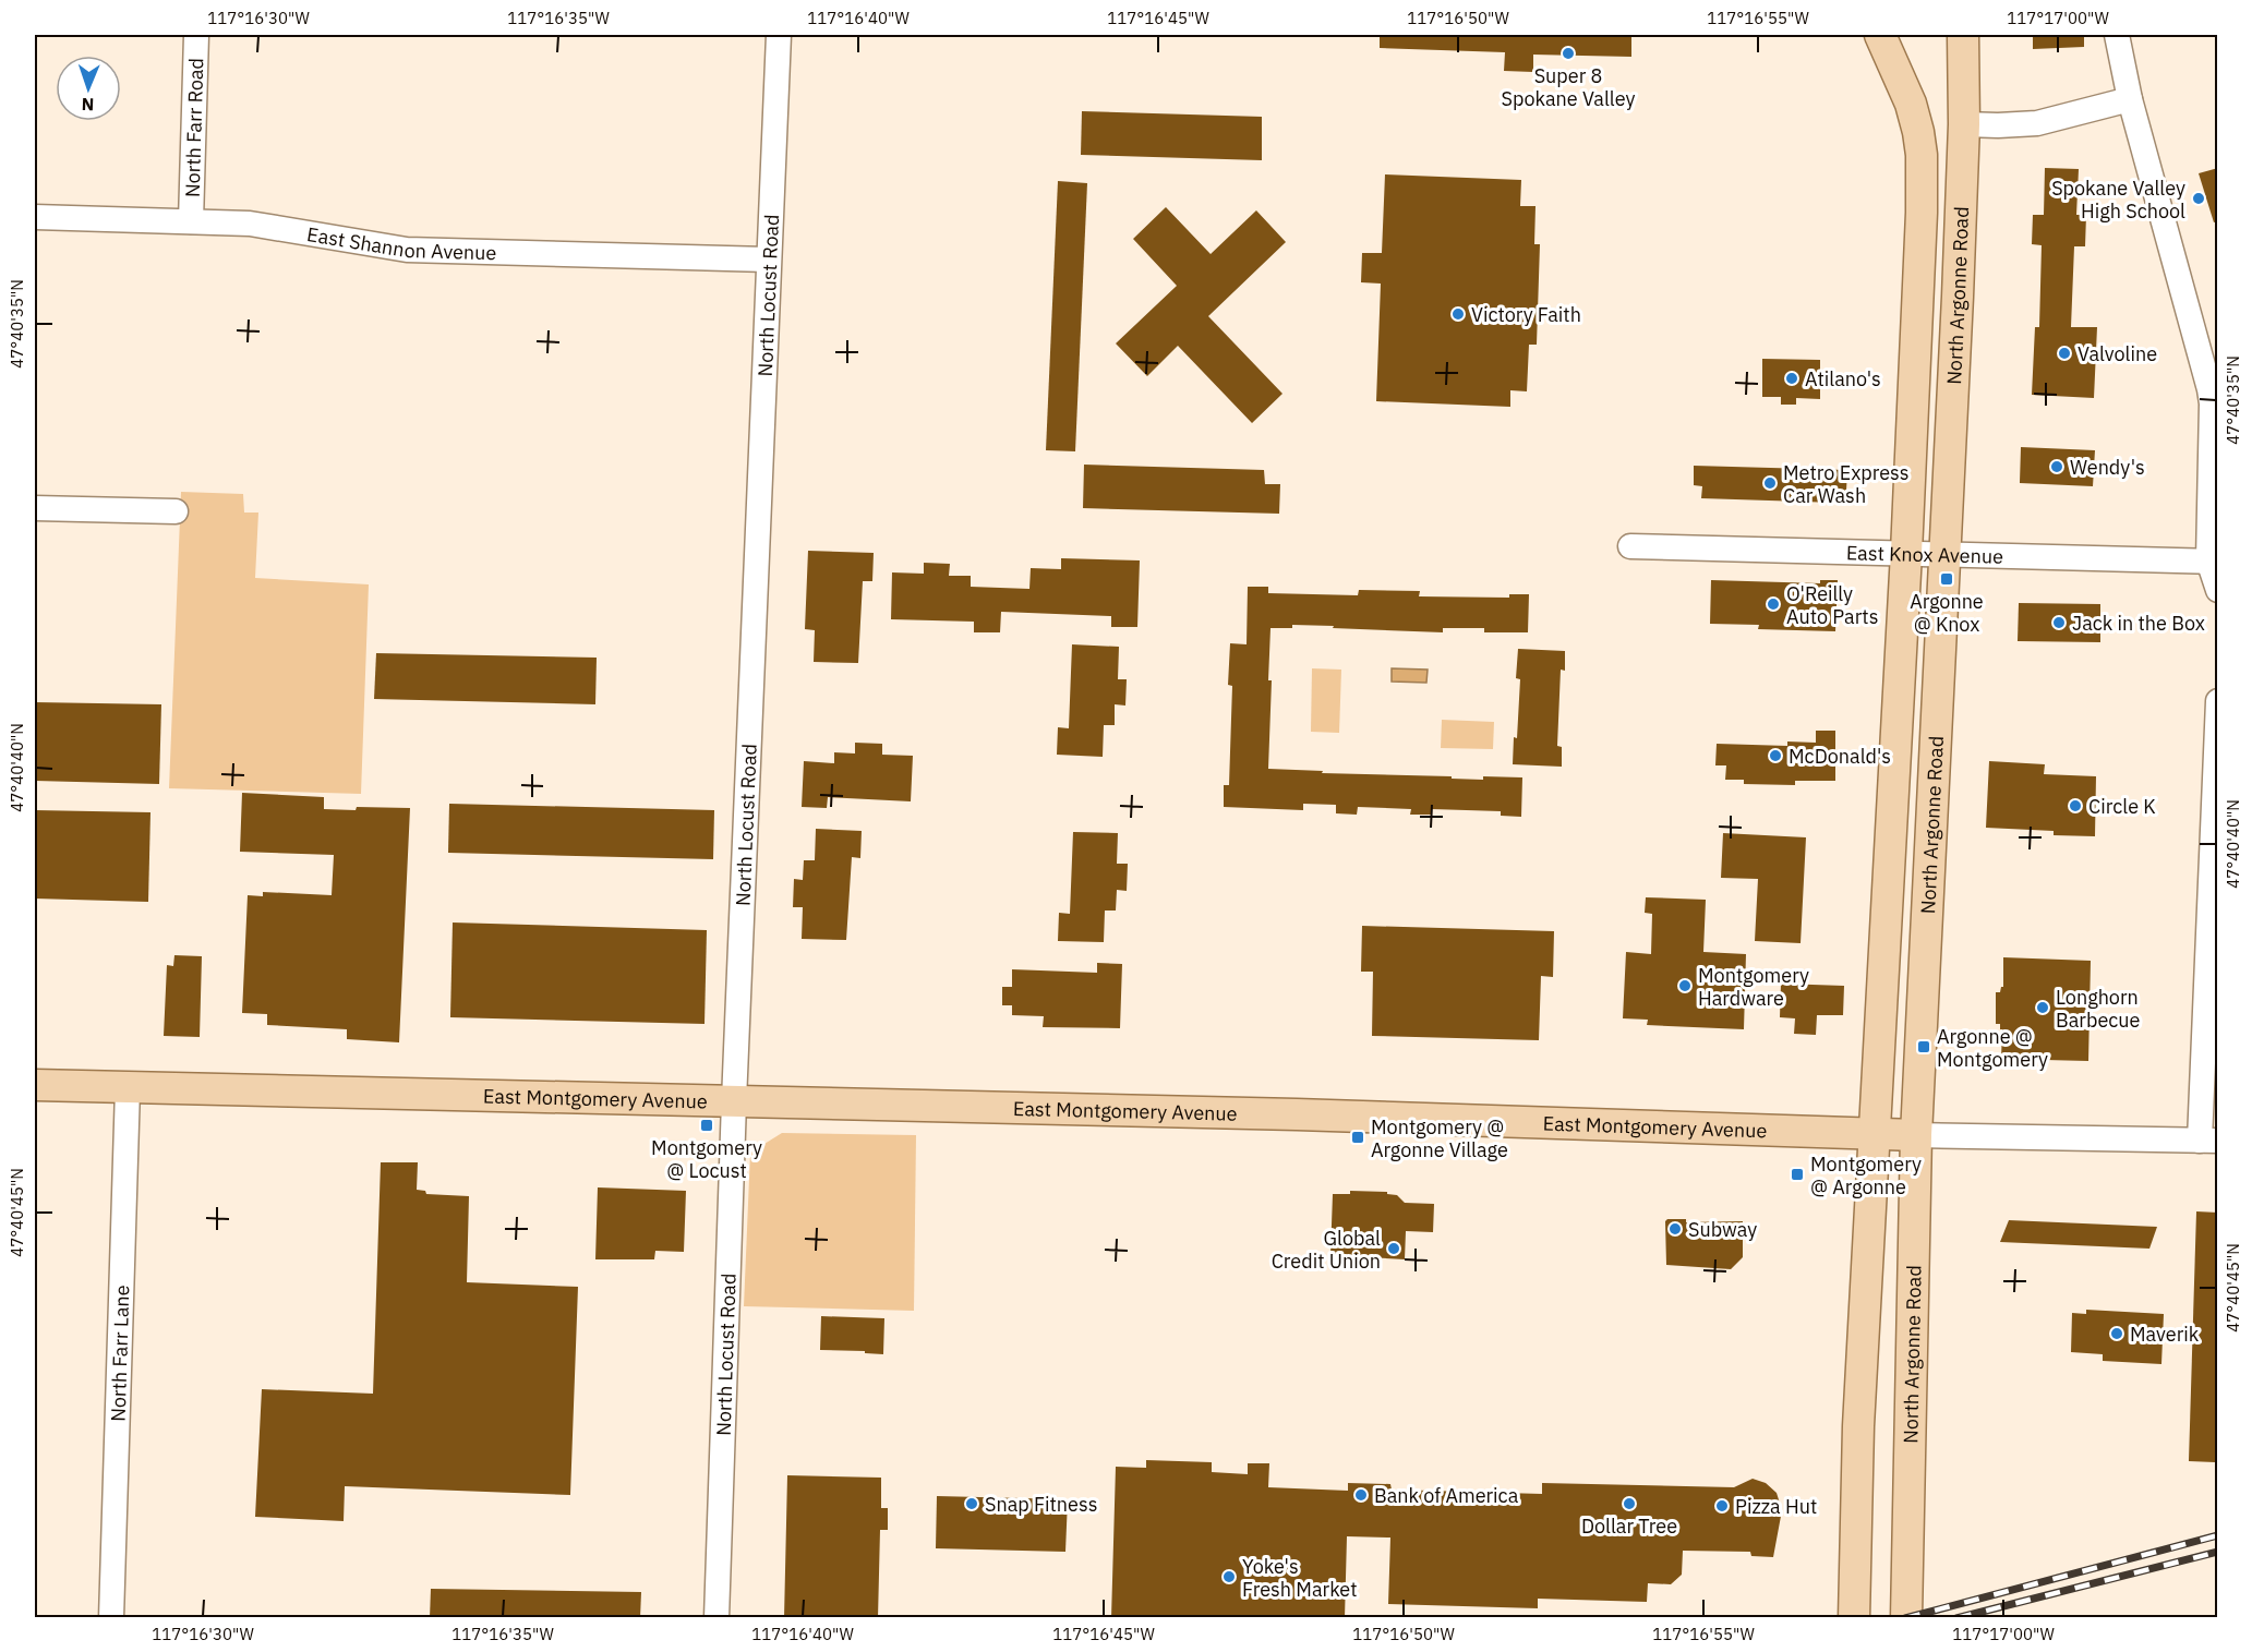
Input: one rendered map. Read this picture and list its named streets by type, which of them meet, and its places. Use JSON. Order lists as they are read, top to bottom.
{
  "streets": {
    "main road": ["North Argonne Road", "East Montgomery Avenue"],
    "street": [
      "North Farr Road",
      "East Shannon Avenue",
      "North Locust Road",
      "East Knox Avenue",
      "North Farr Lane"
    ]
  },
  "crossings": [
    ["North Farr Road", "East Shannon Avenue"],
    ["East Shannon Avenue", "North Locust Road"],
    ["North Locust Road", "East Montgomery Avenue"],
    ["North Argonne Road", "East Knox Avenue"],
    ["North Argonne Road", "East Montgomery Avenue"],
    ["East Montgomery Avenue", "North Farr Lane"]
  ],
  "places": {
    "other": [
      "Super 8 Spokane Valley",
      "Spokane Valley High School",
      "Victory Faith",
      "Valvoline",
      "Atilano's",
      "Wendy's",
      "Metro Express Car Wash",
      "O'Reilly Auto Parts",
      "Jack in the Box",
      "McDonald's",
      "Circle K",
      "Montgomery Hardware",
      "Longhorn Barbecue",
      "Subway",
      "Global Credit Union",
      "Maverik",
      "Bank of America",
      "Snap Fitness",
      "Dollar Tree",
      "Pizza Hut",
      "Yoke's Fresh Market"
    ],
    "transit": [
      "Argonne @ Knox",
      "Argonne @ Montgomery",
      "Montgomery @ Locust",
      "Montgomery @ Argonne Village",
      "Montgomery @ Argonne"
    ]
  },
  "north": "bottom",
  "coordinates": [
    "117°16'30\"W",
    "117°16'35\"W",
    "117°16'40\"W",
    "117°16'45\"W",
    "117°16'50\"W",
    "117°16'55\"W",
    "117°17'00\"W",
    "47°40'35\"N",
    "47°40'40\"N",
    "47°40'45\"N"
  ]
}
